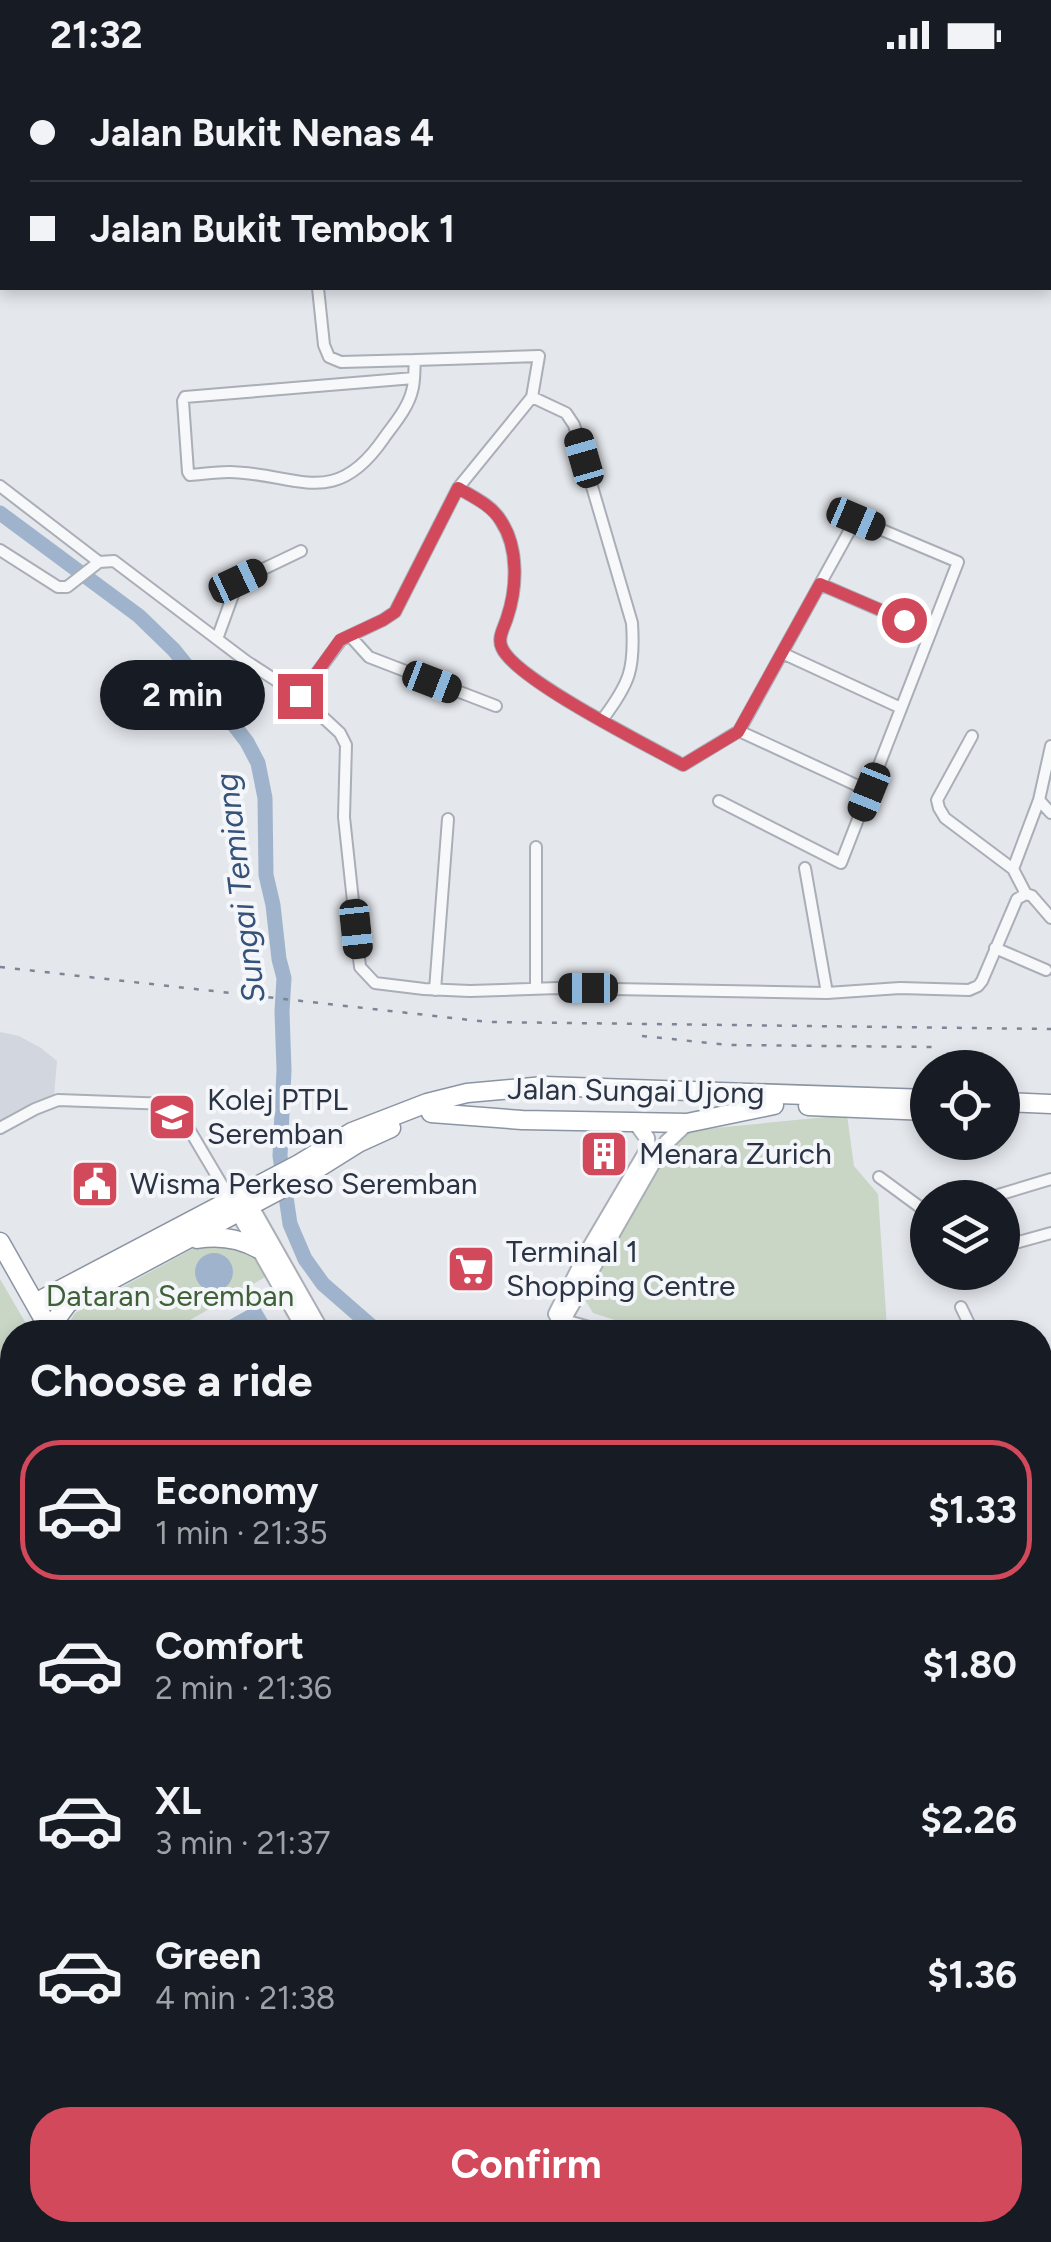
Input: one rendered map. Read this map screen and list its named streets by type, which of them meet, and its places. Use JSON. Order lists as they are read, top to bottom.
{
  "streets": {
    "highway": ["Jalan Sungai Ujong"]
  },
  "water": ["Sungai Temiang"],
  "parks": ["Dataran Seremban"],
  "places": {
    "school or university": ["Kolej PTPL Seremban"],
    "building": ["Menara Zurich"],
    "public building": ["Wisma Perkeso Seremban"],
    "supermarket": ["Terminal 1 Shopping Centre"]
  },
  "page": {
    "status": "21:32",
    "banner": ["Jalan Bukit Nenas 4", "Jalan Bukit Tembok 1"],
    "bubble": "2 min",
    "heading": "Choose a ride",
    "list": [
      {
        "name": "Economy",
        "note": "1 min · 21:35",
        "value": "$1.33"
      },
      {
        "name": "Comfort",
        "note": "2 min · 21:36",
        "value": "$1.80"
      },
      {
        "name": "XL",
        "note": "3 min · 21:37",
        "value": "$2.26"
      },
      {
        "name": "Green",
        "note": "4 min · 21:38",
        "value": "$1.36"
      }
    ],
    "buttons": "Confirm"
  }
}
